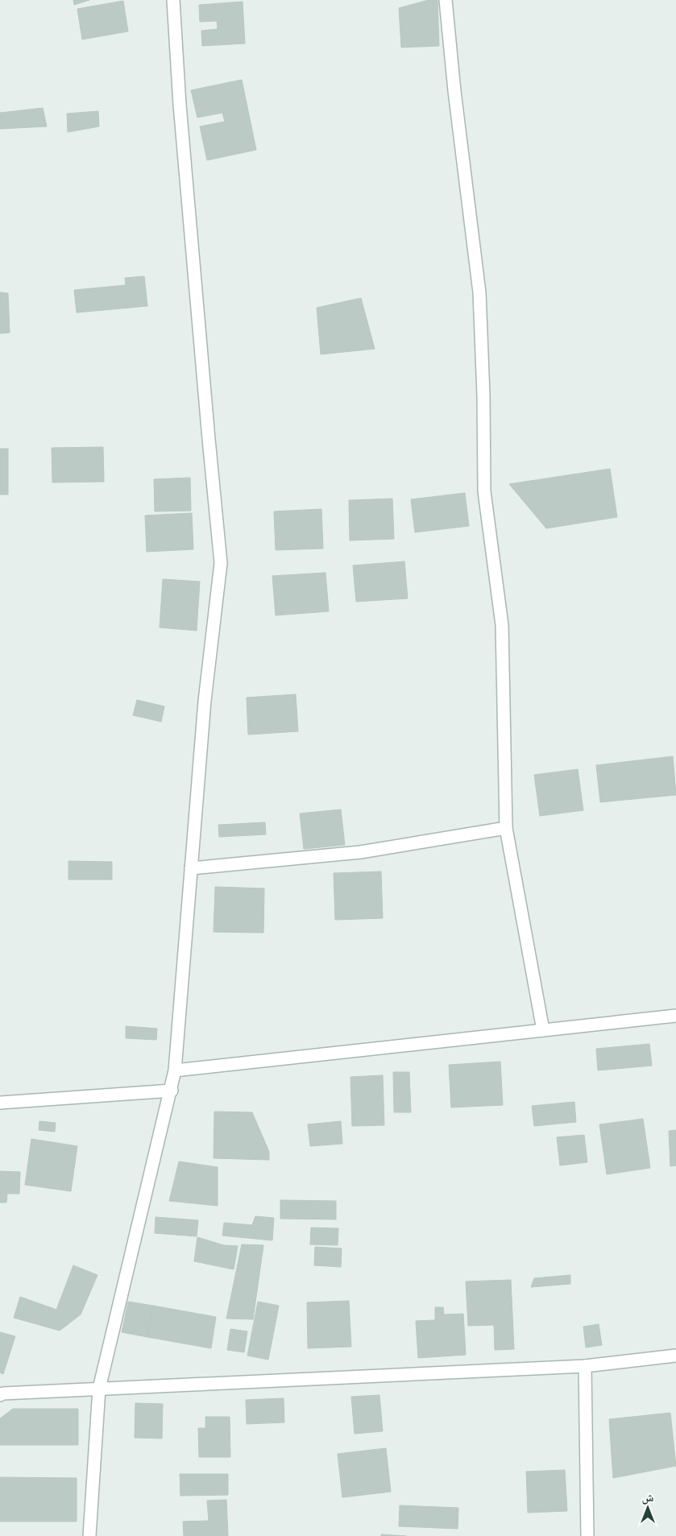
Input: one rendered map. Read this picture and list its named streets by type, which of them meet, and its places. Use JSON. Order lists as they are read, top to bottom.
{
  "north": "top"
}
